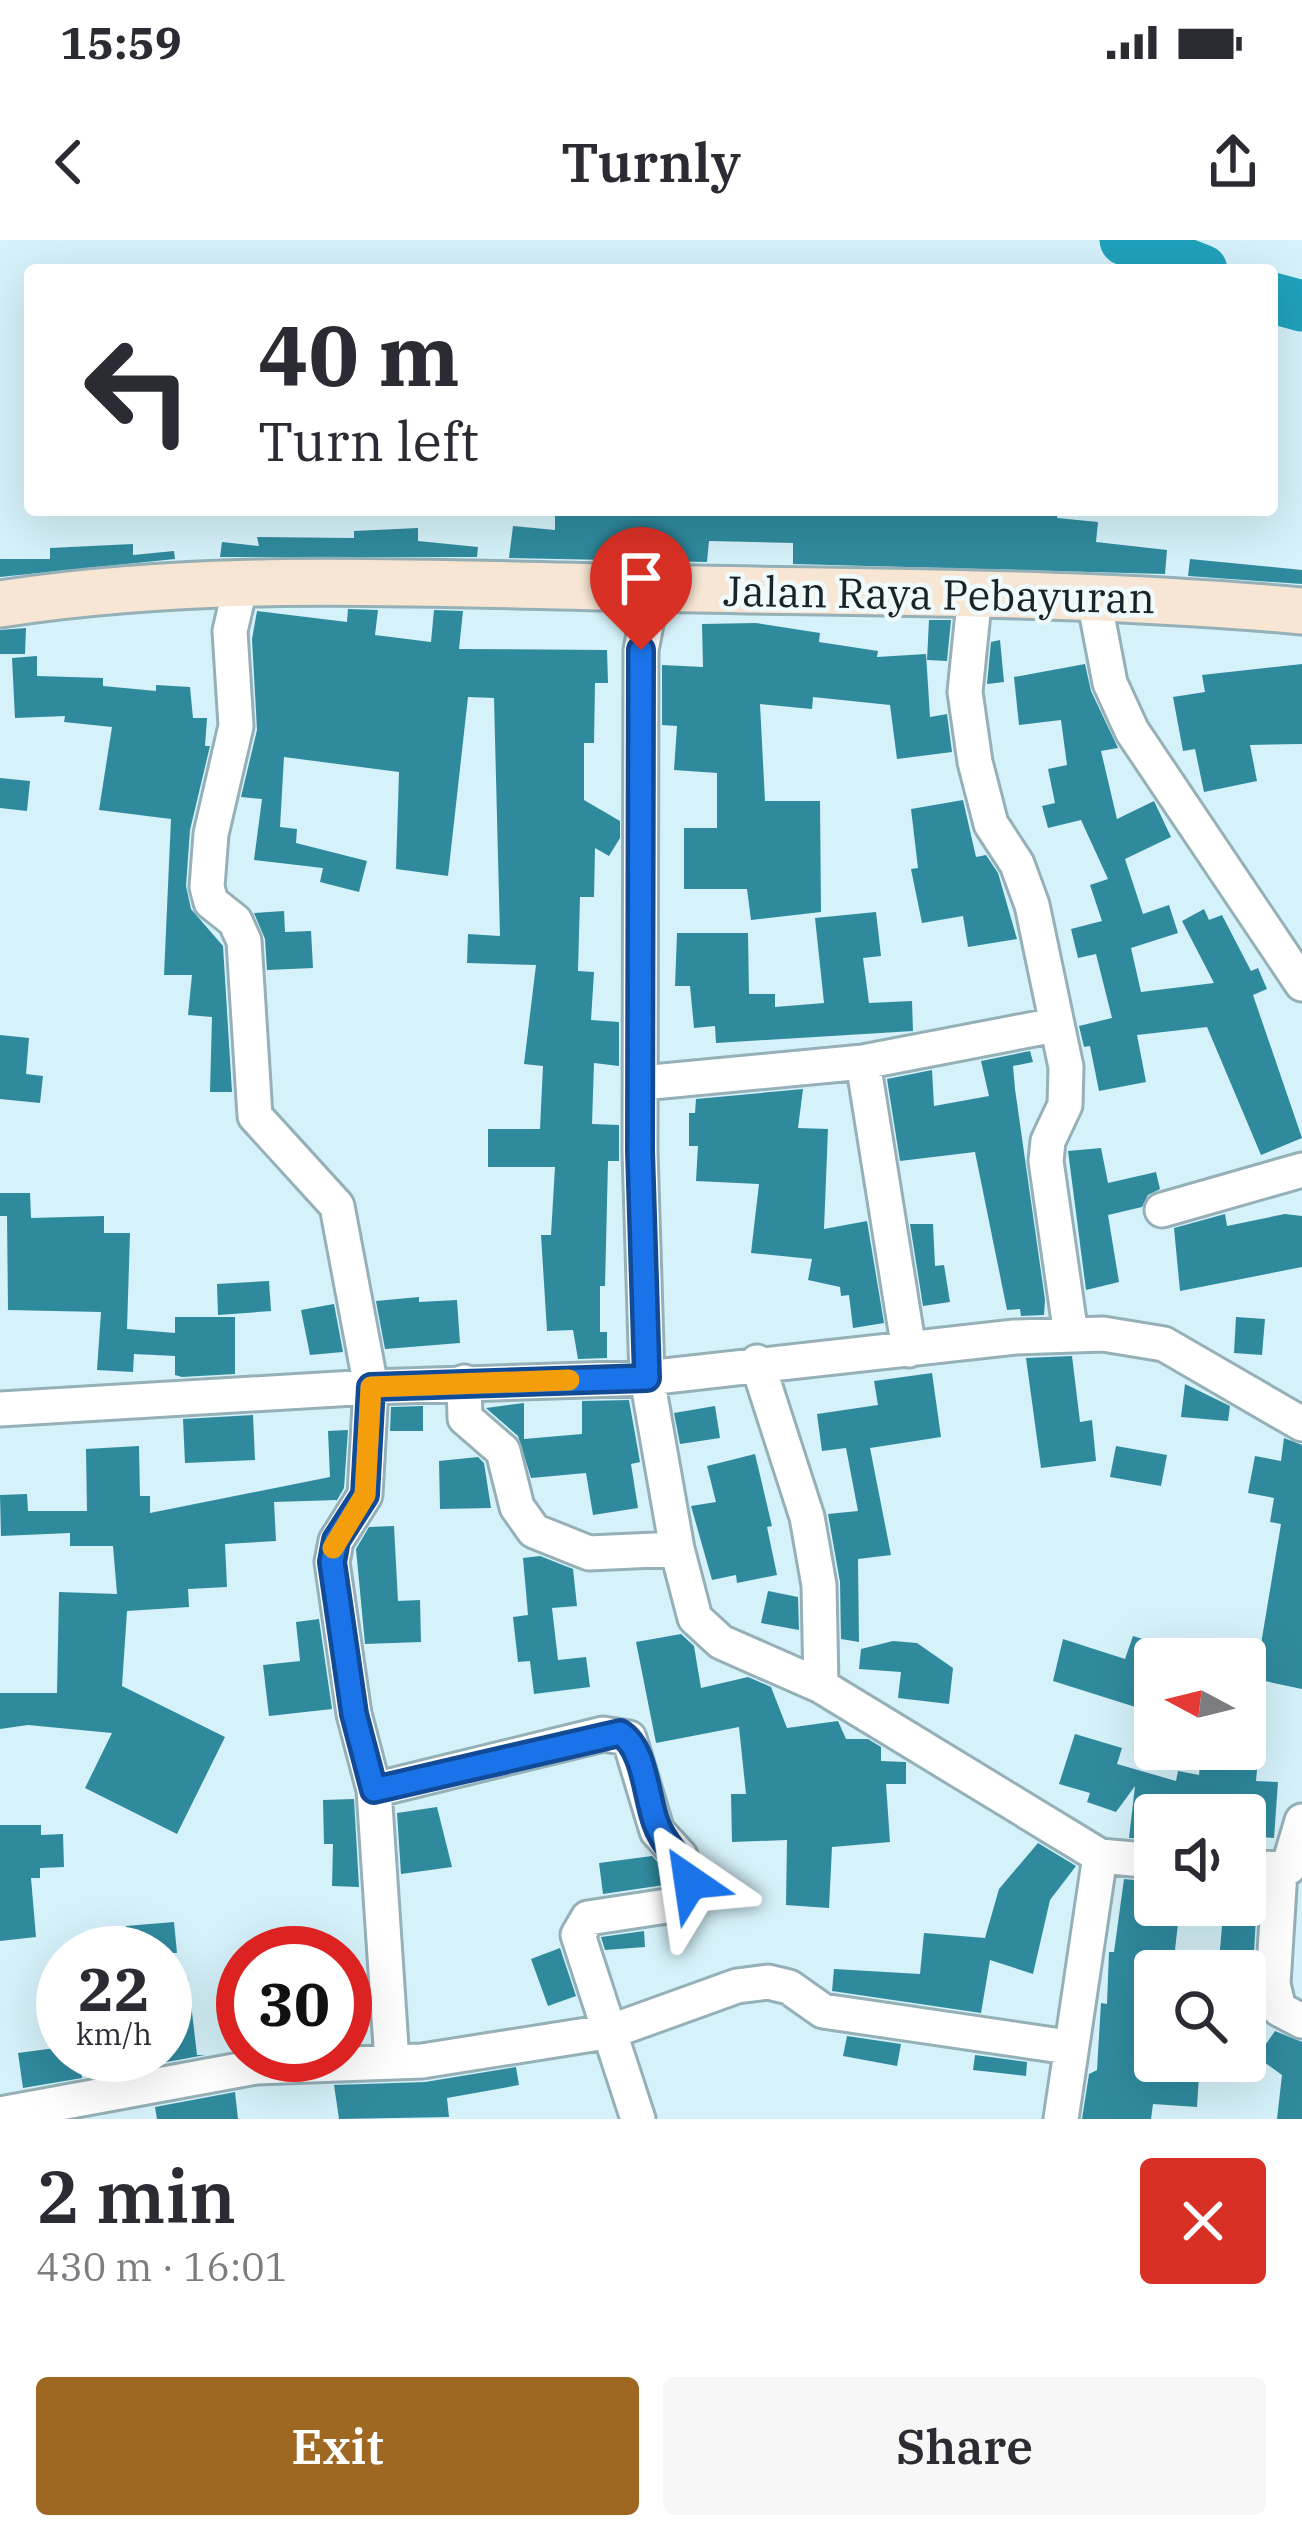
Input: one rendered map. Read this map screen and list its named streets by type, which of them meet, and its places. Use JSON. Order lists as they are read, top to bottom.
{
  "streets": {
    "main road": ["Jalan Raya Pebayuran"]
  },
  "north": "left",
  "page": {
    "status": "15:59",
    "header": "Turnly",
    "turn": ["40 m", "Turn left"],
    "speed": "22 km/h",
    "limit": "30",
    "heading": ["2 min", "430 m · 16:01"],
    "buttons": ["Exit", "Share"]
  }
}
